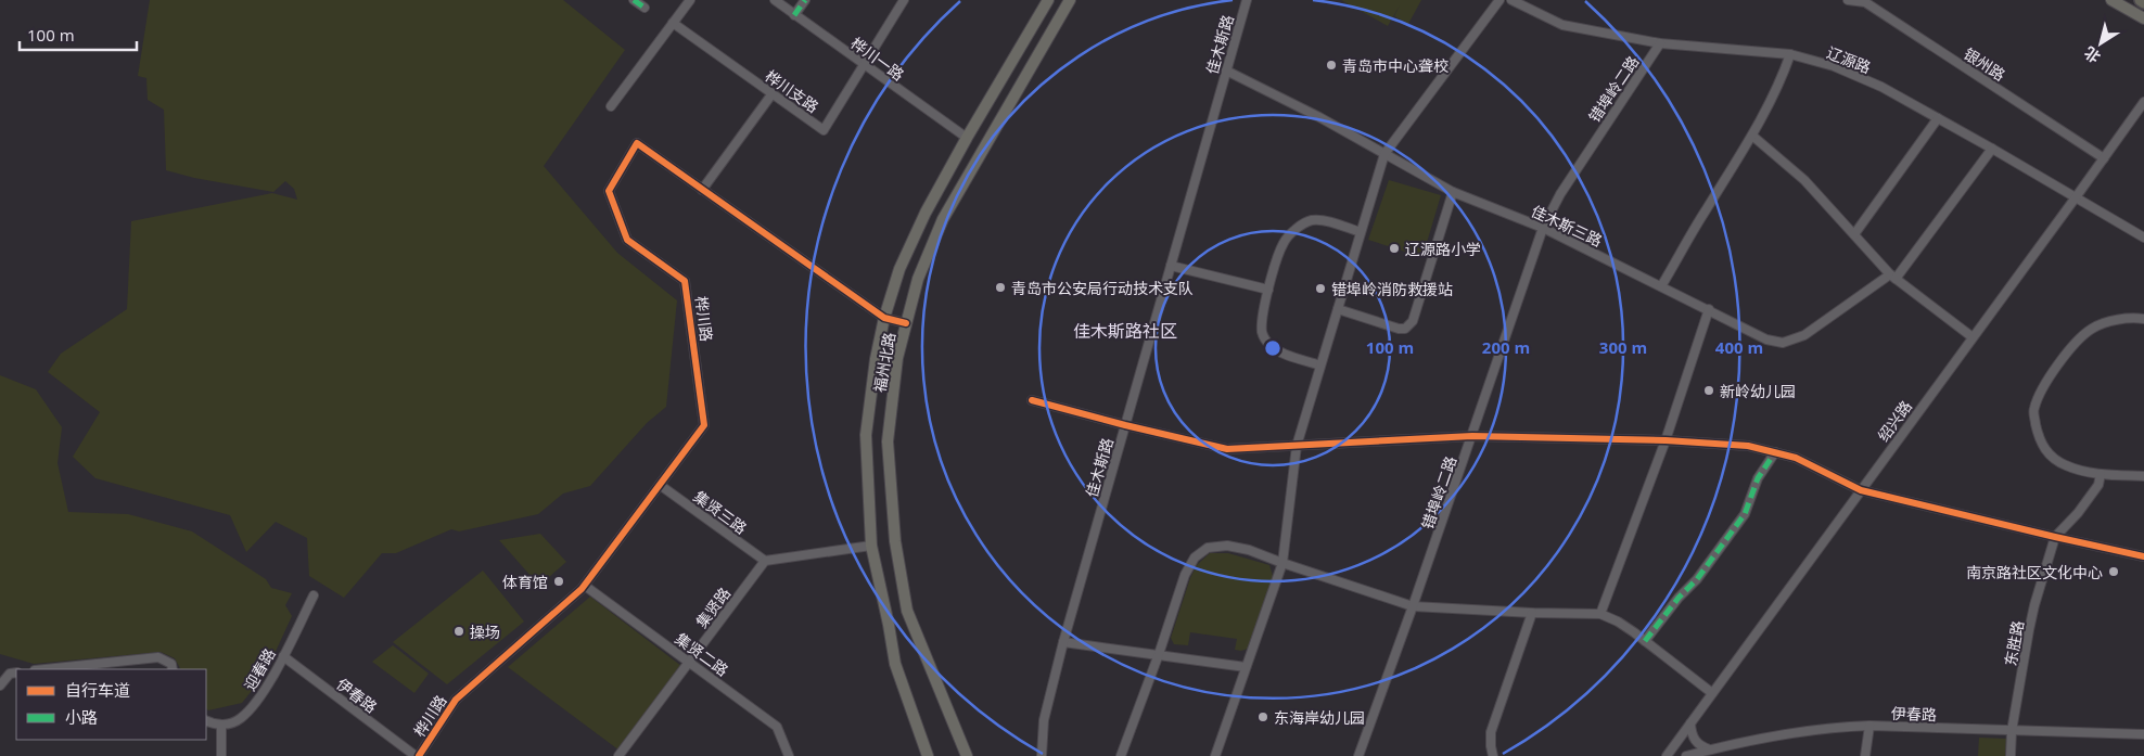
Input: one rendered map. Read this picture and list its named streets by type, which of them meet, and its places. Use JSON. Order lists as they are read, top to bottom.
{
  "streets": {
    "main road": ["福州北路"],
    "street": [
      "佳木斯路",
      "桦川一路",
      "辽源路",
      "银州路",
      "错埠岭二路",
      "桦川支路",
      "佳木斯三路",
      "桦川路",
      "绍兴路",
      "集贤三路",
      "集贤路",
      "东胜路",
      "集贤二路",
      "迎春路",
      "伊春路"
    ]
  },
  "crossings": [
    ["佳木斯路", "佳木斯三路"],
    ["桦川一路", "桦川支路"],
    ["桦川一路", "福州北路"],
    ["辽源路", "错埠岭二路"],
    ["辽源路", "佳木斯三路"],
    ["辽源路", "绍兴路"],
    ["银州路", "绍兴路"],
    ["错埠岭二路", "佳木斯三路"],
    ["桦川路", "福州北路"],
    ["桦川路", "集贤三路"],
    ["桦川路", "集贤二路"],
    ["桦川路", "伊春路"],
    ["集贤三路", "集贤路"],
    ["集贤路", "集贤二路"],
    ["东胜路", "伊春路"],
    ["迎春路", "伊春路"]
  ],
  "districts": ["佳木斯路社区"],
  "places": [
    "青岛市中心聋校",
    "辽源路小学",
    "青岛市公安局行动技术支队",
    "错埠岭消防救援站",
    "新岭幼儿园",
    "南京路社区文化中心",
    "体育馆",
    "操场",
    "东海岸幼儿园"
  ],
  "legend": ["自行车道", "小路"],
  "scale_bar": "100 m",
  "north": "bottom left",
  "rings": [
    "100 m",
    "200 m",
    "300 m",
    "400 m"
  ]
}
